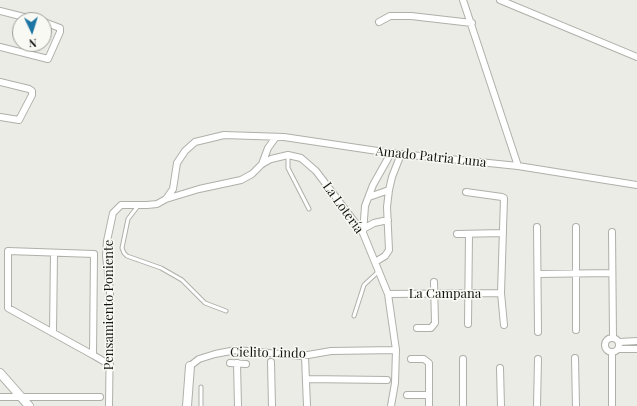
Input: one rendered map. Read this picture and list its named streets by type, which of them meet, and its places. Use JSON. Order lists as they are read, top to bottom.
{
  "streets": {
    "street": [
      "Amado Patria Luna",
      "La Lotería",
      "La Campana",
      "Pensamiento Poniente",
      "Cielito Lindo"
    ]
  },
  "crossings": [
    ["Amado Patria Luna", "Pensamiento Poniente"],
    ["La Lotería", "La Campana"],
    ["La Lotería", "Cielito Lindo"]
  ],
  "north": "bottom"
}
